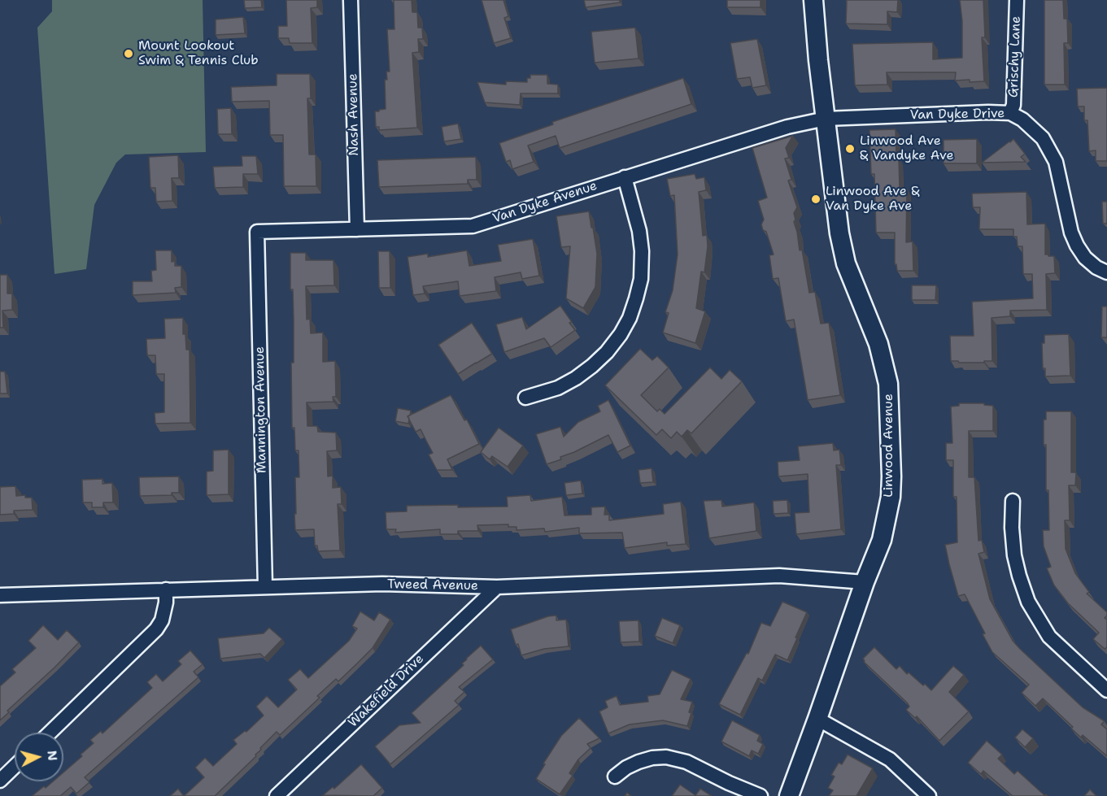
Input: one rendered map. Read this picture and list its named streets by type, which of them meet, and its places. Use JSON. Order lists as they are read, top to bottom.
{
  "streets": {
    "main road": ["Linwood Avenue"],
    "street": [
      "Grischy Lane",
      "Nash Avenue",
      "Van Dyke Drive",
      "Van Dyke Avenue",
      "Mannington Avenue",
      "Tweed Avenue",
      "Wakefield Drive"
    ]
  },
  "crossings": [
    ["Grischy Lane", "Van Dyke Drive"],
    ["Nash Avenue", "Van Dyke Avenue"],
    ["Van Dyke Drive", "Van Dyke Avenue"],
    ["Van Dyke Drive", "Linwood Avenue"],
    ["Van Dyke Avenue", "Mannington Avenue"],
    ["Van Dyke Avenue", "Linwood Avenue"],
    ["Mannington Avenue", "Tweed Avenue"],
    ["Linwood Avenue", "Tweed Avenue"],
    ["Tweed Avenue", "Wakefield Drive"]
  ],
  "places": ["Mount Lookout Swim & Tennis Club", "Linwood Ave & Vandyke Ave", "Linwood Ave & Van Dyke Ave"],
  "north": "right"
}
